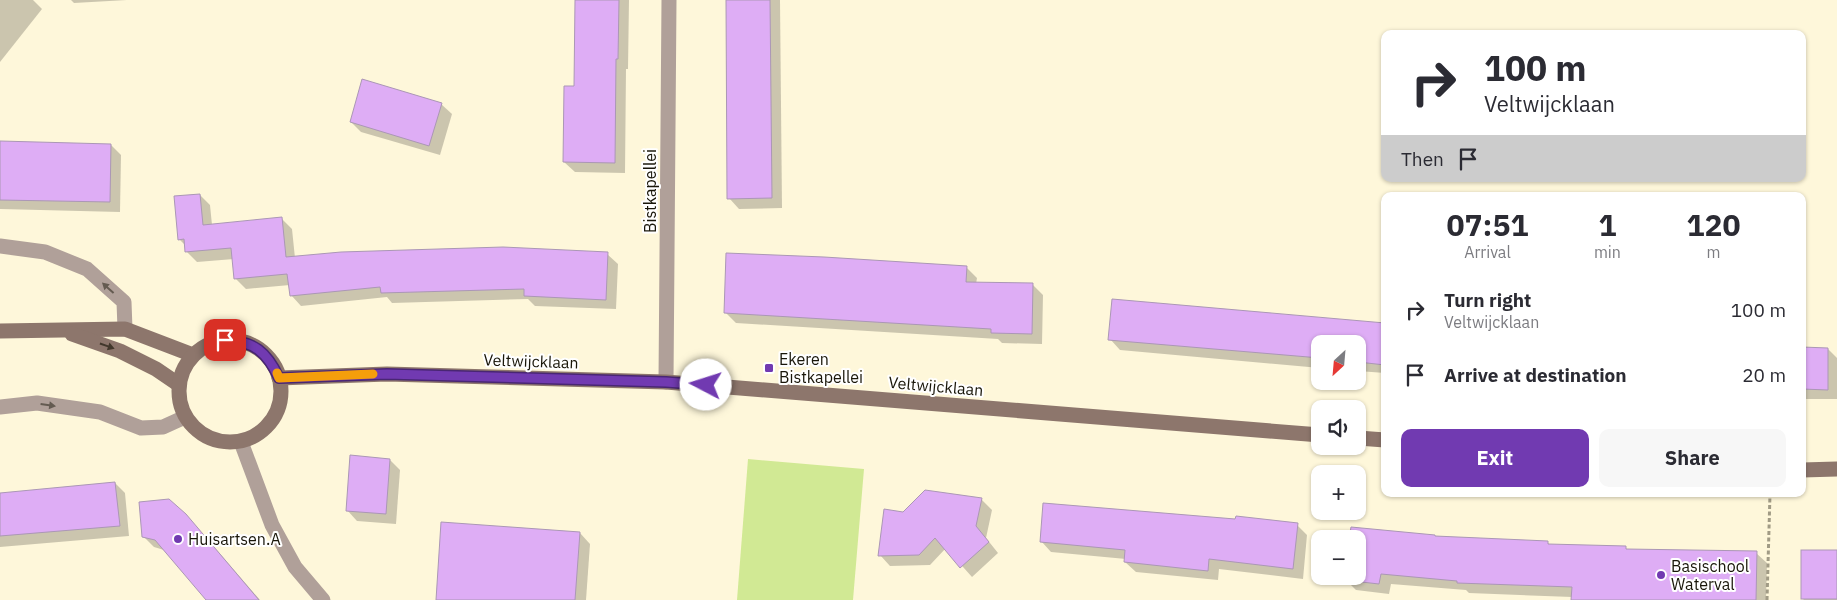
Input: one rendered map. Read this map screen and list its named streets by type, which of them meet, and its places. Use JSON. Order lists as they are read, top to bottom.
{
  "streets": {
    "street": ["Bistkapellei", "Veltwijcklaan"]
  },
  "crossings": [
    ["Bistkapellei", "Veltwijcklaan"]
  ],
  "places": {
    "transit": ["Ekeren Bistkapellei"],
    "other": ["Huisartsen.A", "Basischool Waterval"]
  },
  "north": "bottom left",
  "page": {
    "turn": ["100 m", "Veltwijcklaan"],
    "then": "Then",
    "eta": [
      "07:51",
      "Arrival",
      "1",
      "min",
      "120",
      "m"
    ],
    "list": [
      {
        "name": "Turn right",
        "note": "Veltwijcklaan",
        "value": "100 m"
      },
      {
        "name": "Arrive at destination",
        "value": "20 m"
      }
    ],
    "map_buttons": ["+", "−"],
    "buttons": ["Exit", "Share"]
  }
}
